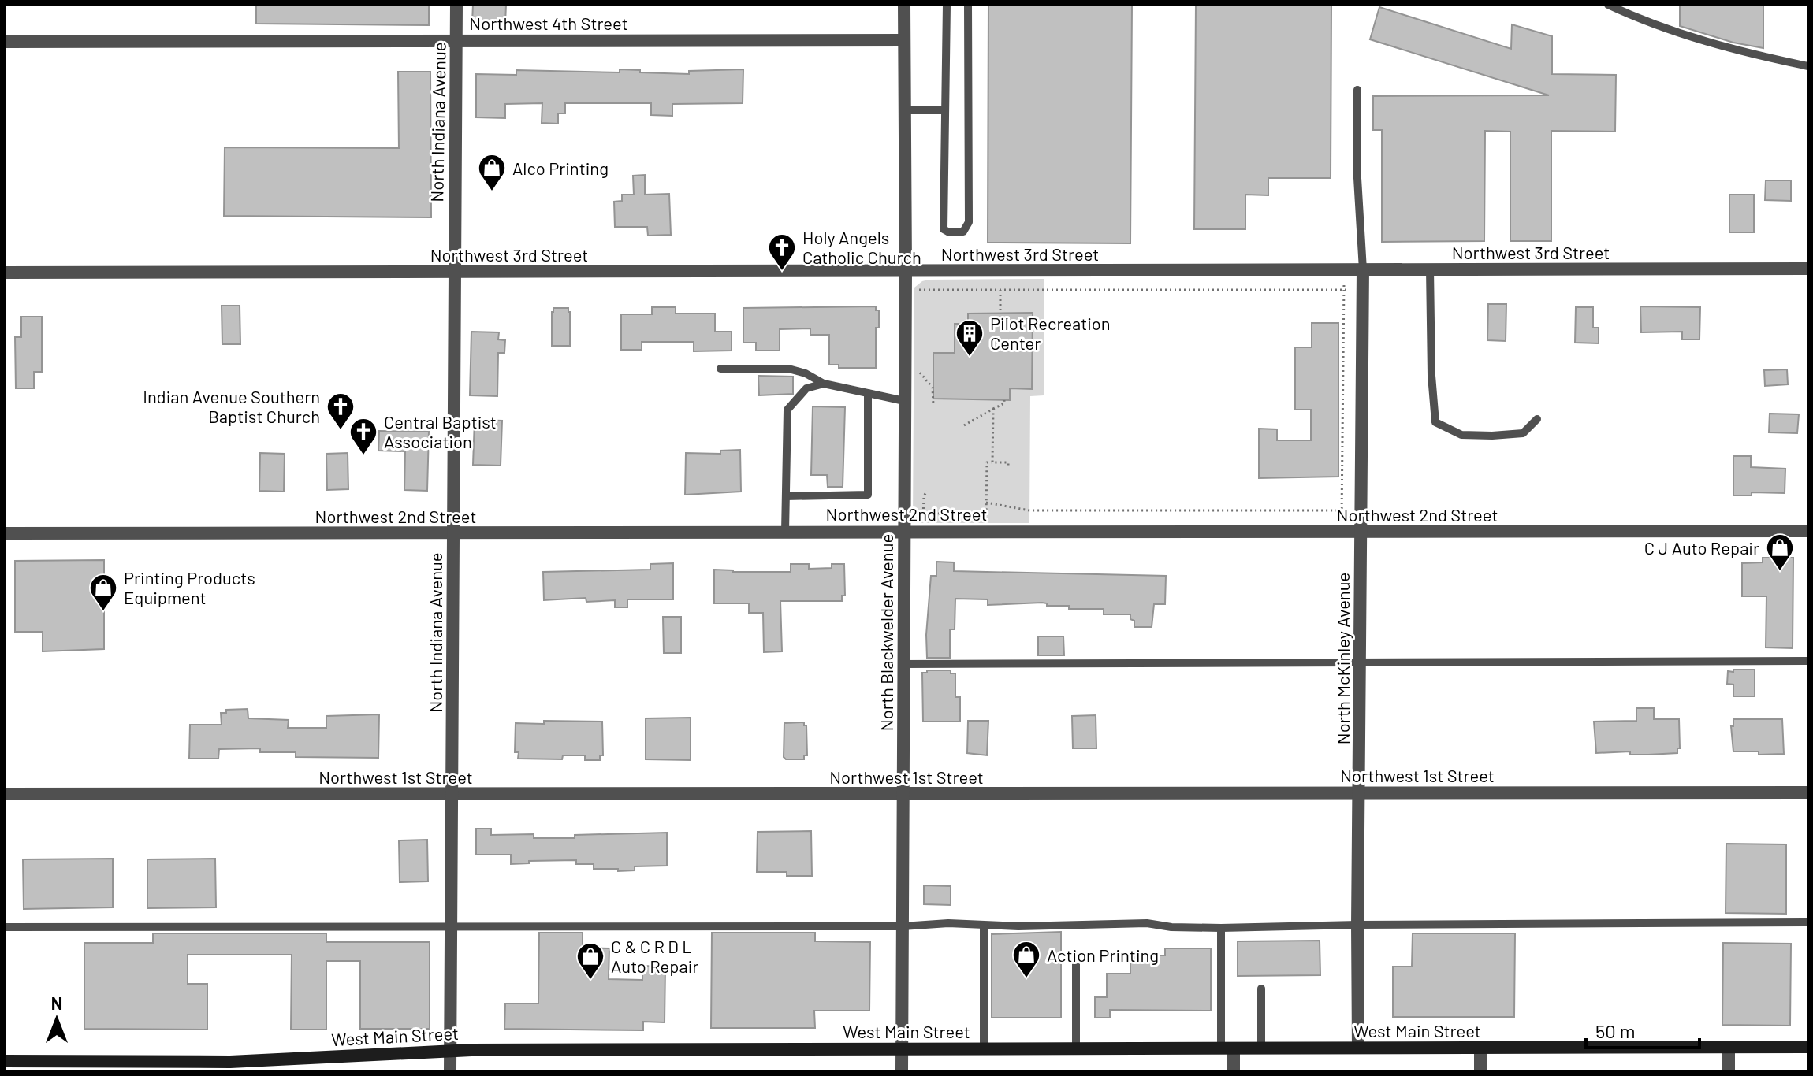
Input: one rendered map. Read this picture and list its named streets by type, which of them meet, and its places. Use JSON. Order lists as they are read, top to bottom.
{
  "streets": {
    "main road": ["West Main Street"],
    "street": [
      "Northwest 4th Street",
      "North Indiana Avenue",
      "Northwest 3rd Street",
      "Northwest 2nd Street",
      "North Blackwelder Avenue",
      "North McKinley Avenue",
      "Northwest 1st Street"
    ]
  },
  "crossings": [
    ["Northwest 4th Street", "North Indiana Avenue"],
    ["Northwest 4th Street", "North Blackwelder Avenue"],
    ["North Indiana Avenue", "Northwest 3rd Street"],
    ["North Indiana Avenue", "Northwest 2nd Street"],
    ["North Indiana Avenue", "Northwest 1st Street"],
    ["North Indiana Avenue", "West Main Street"],
    ["Northwest 3rd Street", "North Blackwelder Avenue"],
    ["Northwest 3rd Street", "North McKinley Avenue"],
    ["Northwest 2nd Street", "North Blackwelder Avenue"],
    ["Northwest 2nd Street", "North McKinley Avenue"],
    ["North Blackwelder Avenue", "Northwest 1st Street"],
    ["North Blackwelder Avenue", "West Main Street"],
    ["North McKinley Avenue", "Northwest 1st Street"],
    ["North McKinley Avenue", "West Main Street"]
  ],
  "places": {
    "shop": [
      "Alco Printing",
      "C J Auto Repair",
      "Printing Products Equipment",
      "Action Printing",
      "C & C R D L Auto Repair"
    ],
    "church": ["Holy Angels Catholic Church", "Indian Avenue Southern Baptist Church", "Central Baptist Association"],
    "building": ["Pilot Recreation Center"]
  },
  "scale_bar": "50 m",
  "north": "top"
}
